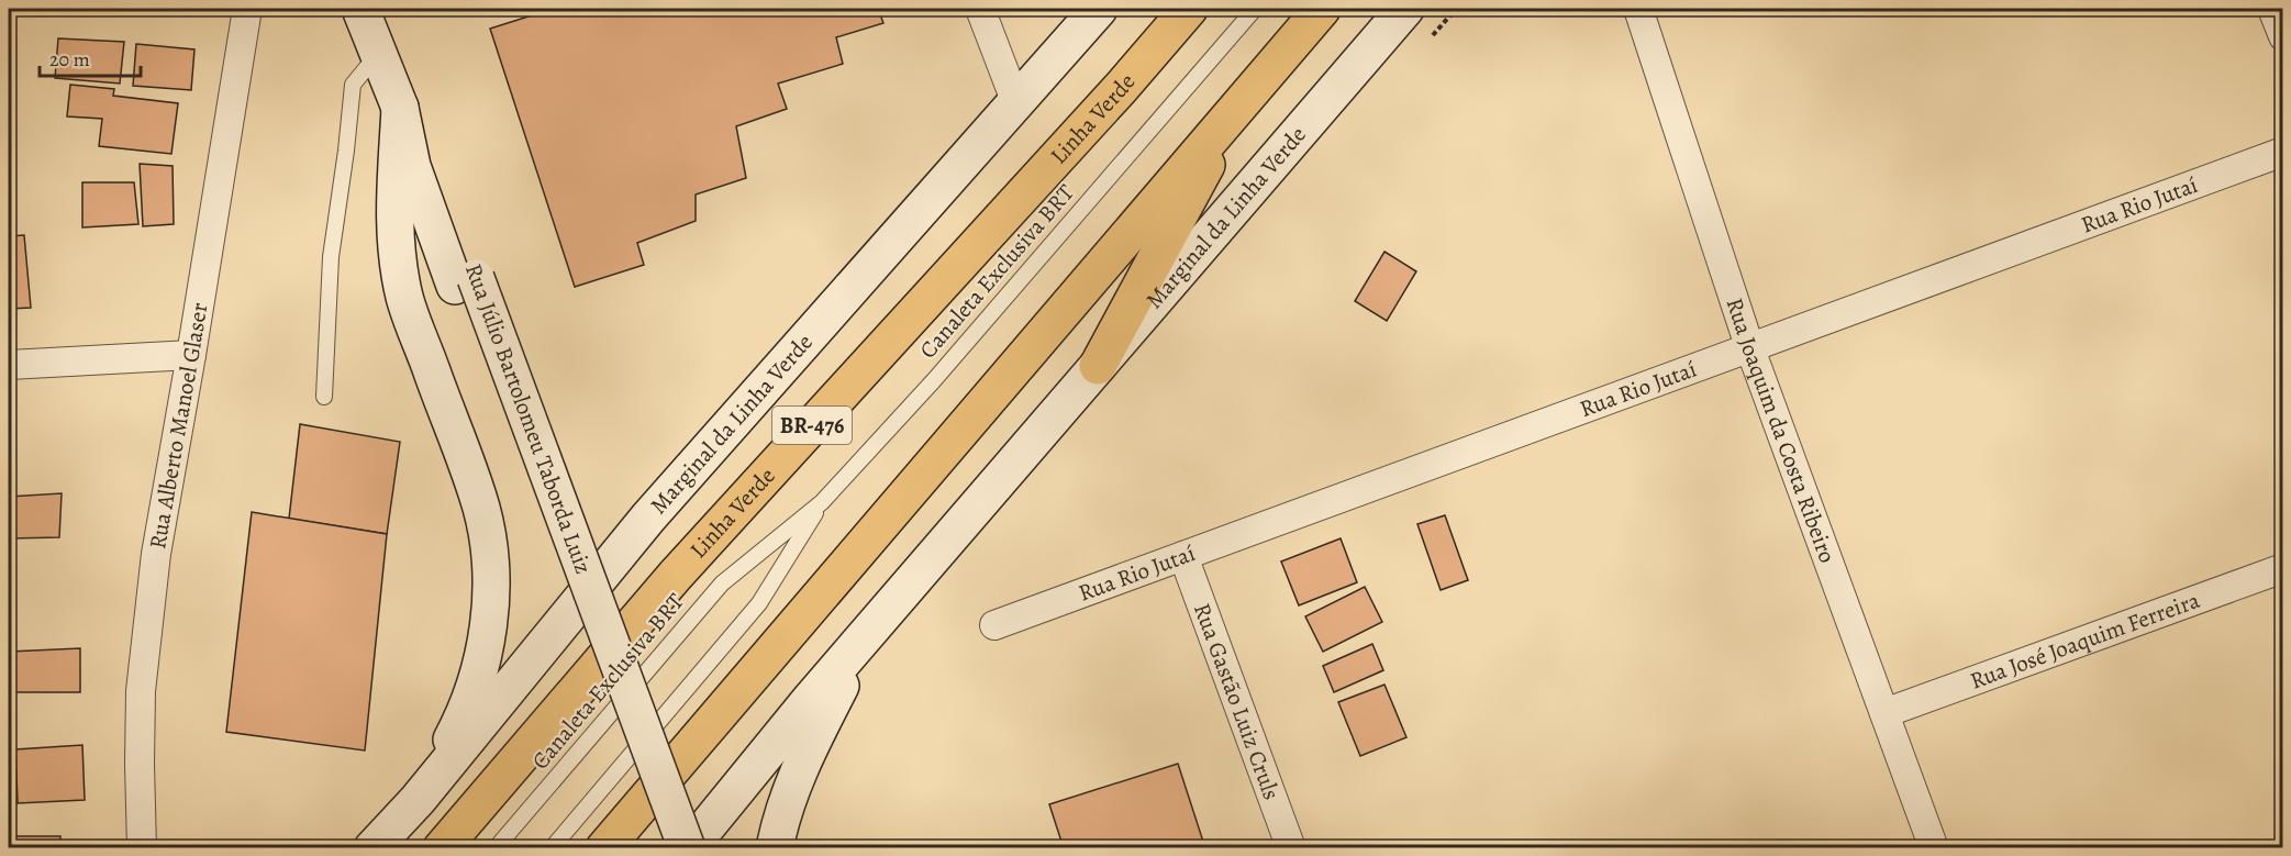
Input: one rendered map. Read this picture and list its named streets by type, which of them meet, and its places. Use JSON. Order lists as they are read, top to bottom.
{
  "streets": {
    "highway": ["Linha Verde", "BR-476"],
    "main road": ["Marginal da Linha Verde", "Rua Júlio Bartolomeu Taborda Luiz"],
    "street": [
      "Rua Rio Jutaí",
      "Rua Alberto Manoel Glaser",
      "Rua Joaquim da Costa Ribeiro",
      "Rua José Joaquim Ferreira",
      "Rua Gastão Luiz Cruls"
    ],
    "lane": ["Canaleta Exclusiva BRT"]
  },
  "crossings": [
    ["Rua Rio Jutaí", "Rua Joaquim da Costa Ribeiro"],
    ["Rua Rio Jutaí", "Rua Gastão Luiz Cruls"],
    ["Rua Joaquim da Costa Ribeiro", "Rua José Joaquim Ferreira"]
  ],
  "scale_bar": "20 m"
}
